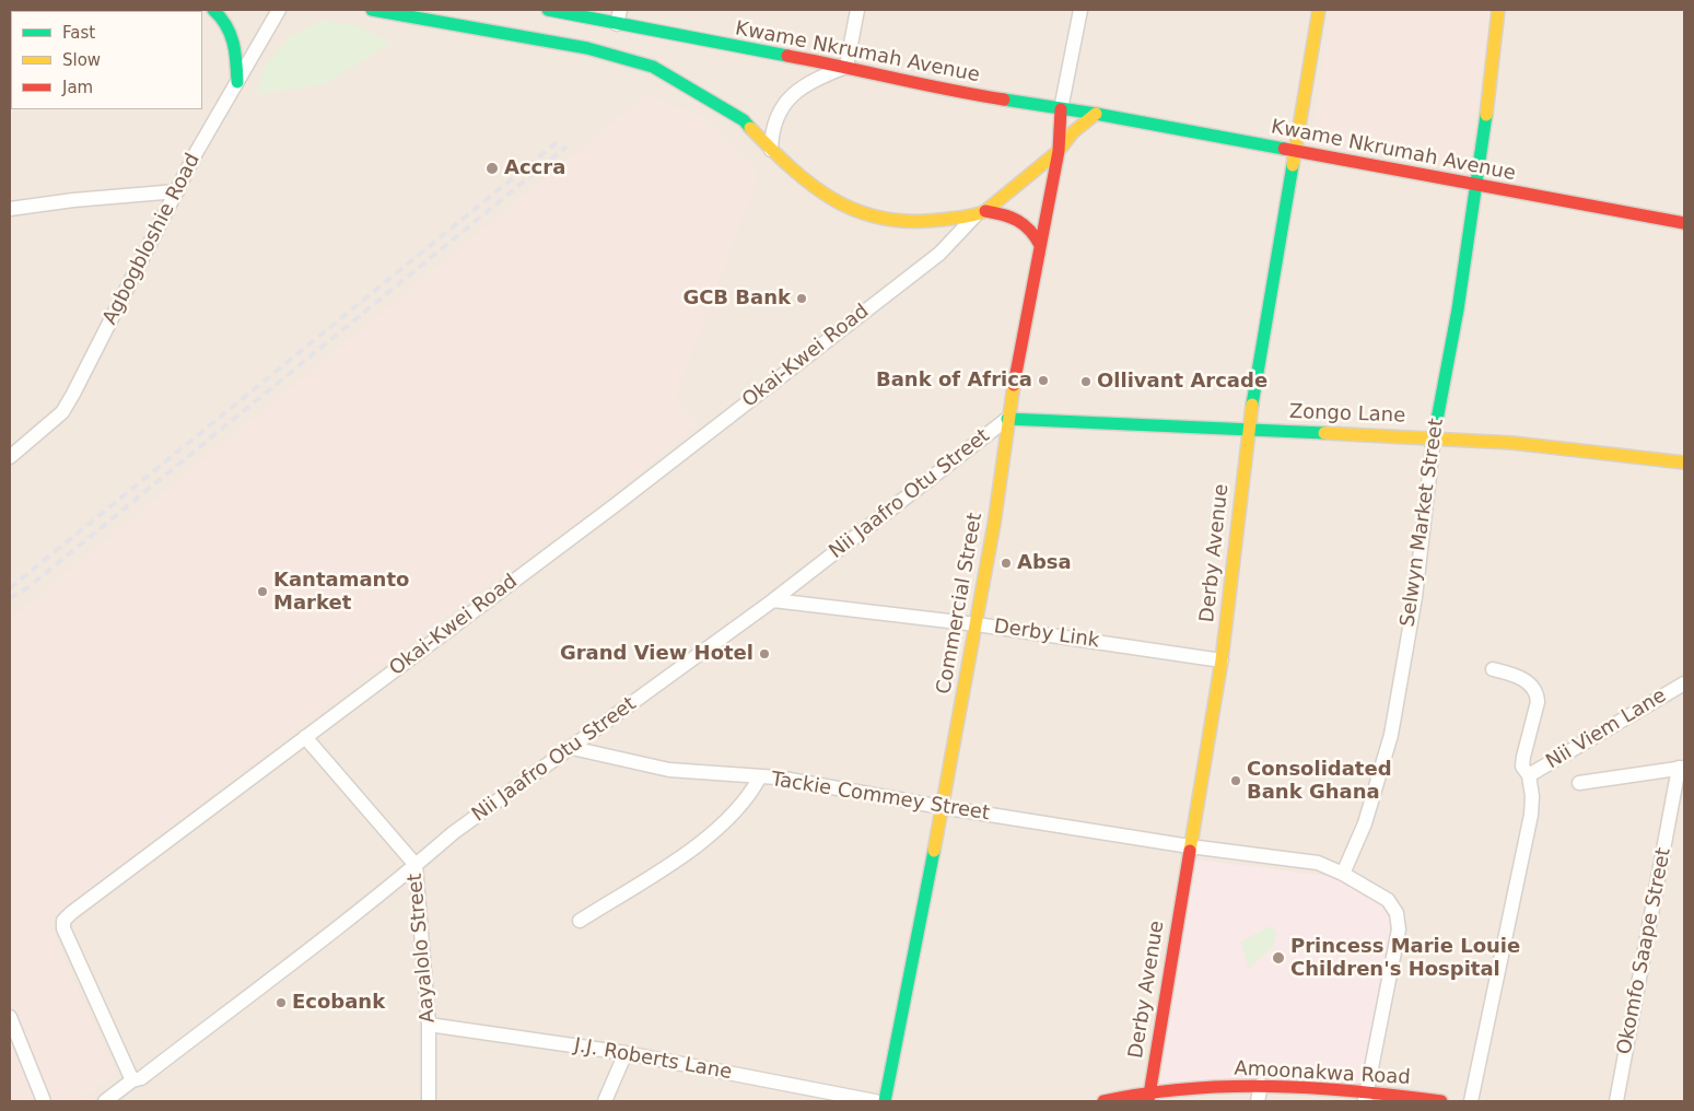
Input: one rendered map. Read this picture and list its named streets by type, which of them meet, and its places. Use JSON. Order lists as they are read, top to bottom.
{
  "streets": {
    "main road": [
      "Kwame Nkrumah Avenue",
      "Zongo Lane",
      "Selwyn Market Street",
      "Derby Avenue",
      "Commercial Street",
      "Amoonakwa Road"
    ],
    "street": [
      "Agbogbloshie Road",
      "Okai-Kwei Road",
      "Nii Jaafro Otu Street",
      "Derby Link",
      "Nii Viem Lane",
      "Tackie Commey Street",
      "Aayalolo Street",
      "Okomfo Saape Street",
      "J.J. Roberts Lane"
    ]
  },
  "crossings": [
    ["Kwame Nkrumah Avenue", "Selwyn Market Street"],
    ["Kwame Nkrumah Avenue", "Derby Avenue"],
    ["Kwame Nkrumah Avenue", "Commercial Street"],
    ["Okai-Kwei Road", "Nii Jaafro Otu Street"],
    ["Okai-Kwei Road", "Aayalolo Street"],
    ["Zongo Lane", "Nii Jaafro Otu Street"],
    ["Zongo Lane", "Selwyn Market Street"],
    ["Zongo Lane", "Derby Avenue"],
    ["Zongo Lane", "Commercial Street"],
    ["Nii Jaafro Otu Street", "Commercial Street"],
    ["Nii Jaafro Otu Street", "Derby Link"],
    ["Nii Jaafro Otu Street", "Tackie Commey Street"],
    ["Nii Jaafro Otu Street", "Aayalolo Street"],
    ["Derby Avenue", "Derby Link"],
    ["Derby Avenue", "Tackie Commey Street"],
    ["Derby Avenue", "Amoonakwa Road"],
    ["Commercial Street", "Derby Link"],
    ["Commercial Street", "Tackie Commey Street"],
    ["Aayalolo Street", "J.J. Roberts Lane"]
  ],
  "places": [
    "Accra",
    "GCB Bank",
    "Bank of Africa",
    "Ollivant Arcade",
    "Absa",
    "Kantamanto Market",
    "Grand View Hotel",
    "Consolidated Bank Ghana",
    "Princess Marie Louie Children's Hospital",
    "Ecobank"
  ],
  "legend": ["Fast", "Slow", "Jam"]
}
